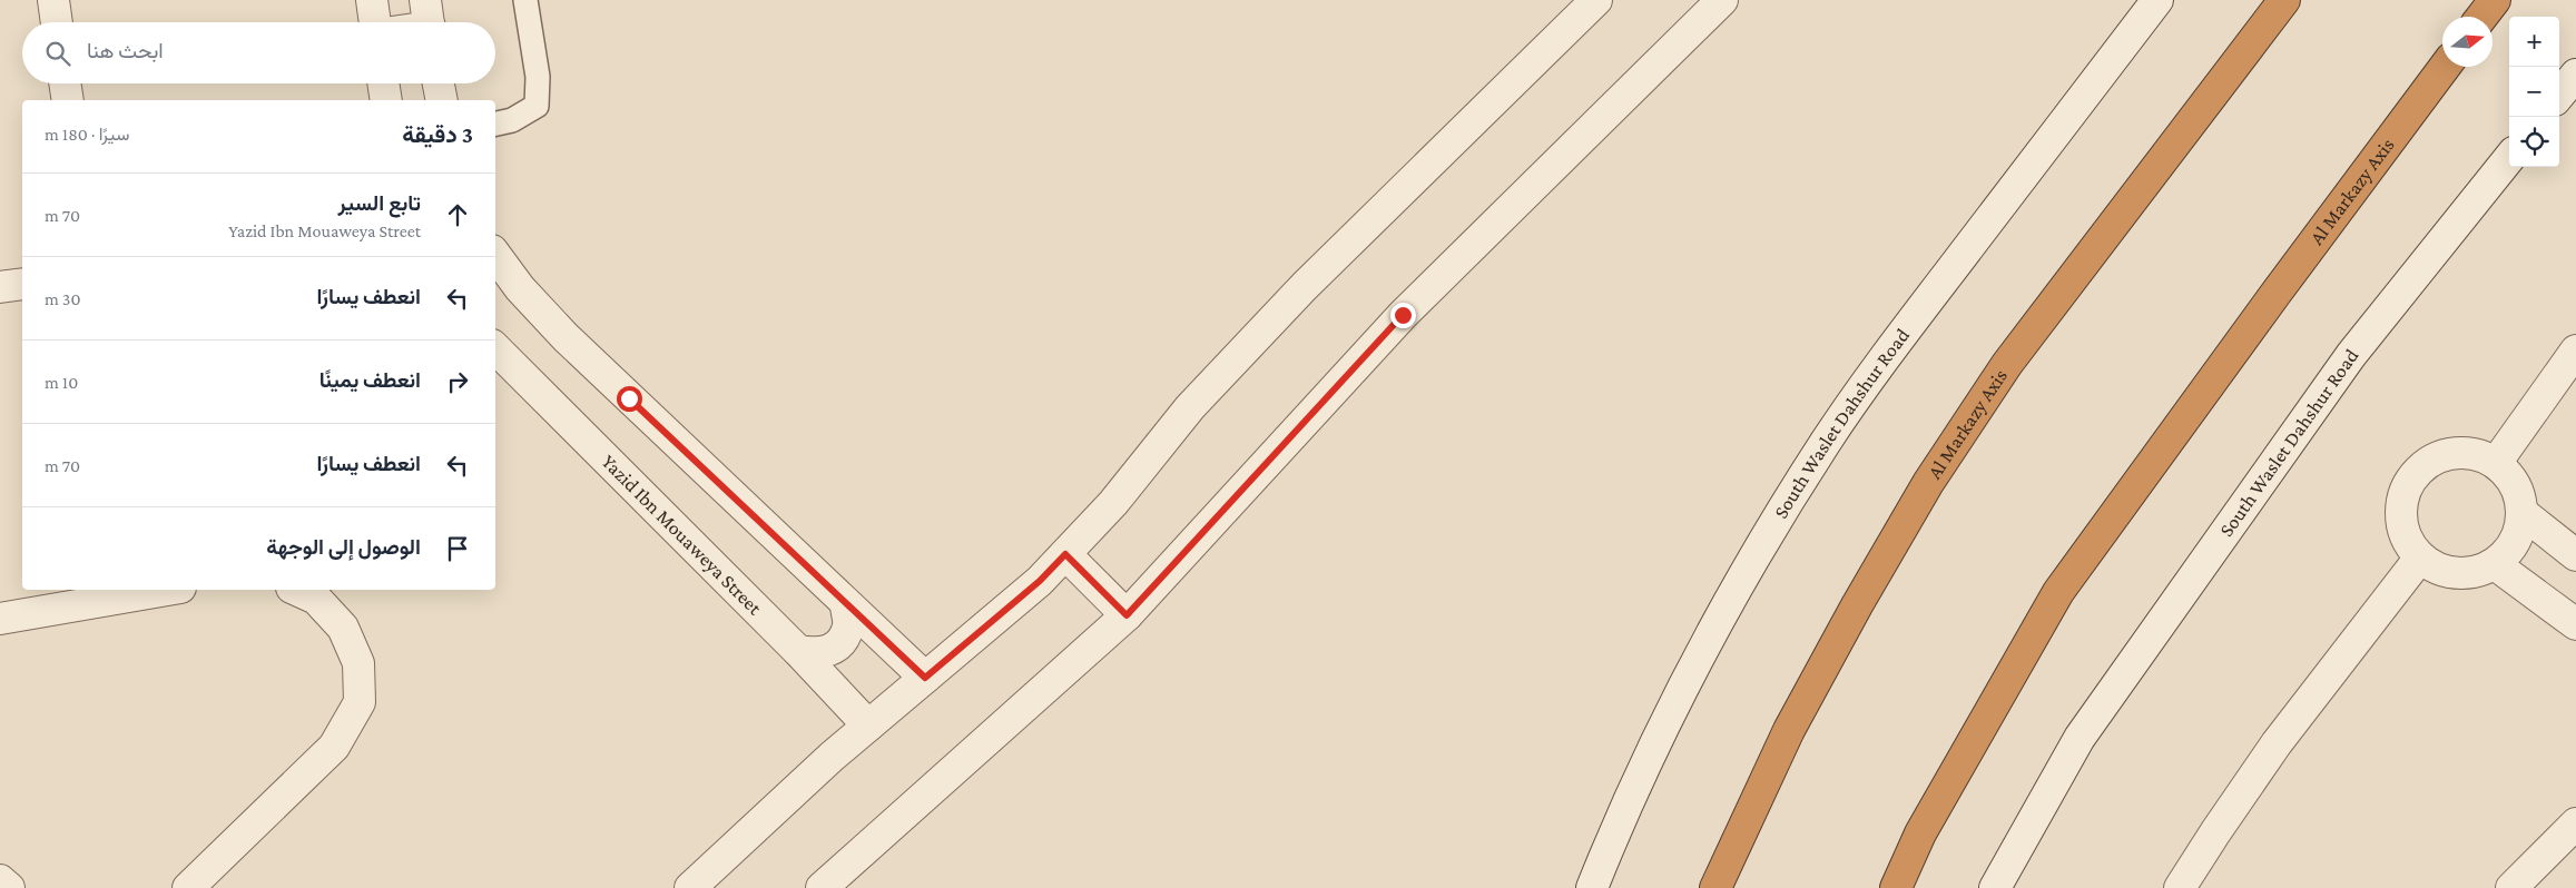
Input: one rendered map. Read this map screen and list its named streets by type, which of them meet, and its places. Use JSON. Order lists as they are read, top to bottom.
{
  "streets": {
    "highway": ["Al Markazy Axis"],
    "street": ["South Waslet Dahshur Road", "Yazid Ibn Mouaweya Street"]
  },
  "north": "right",
  "page": {
    "map_buttons": ["+", "−"],
    "search": "ابحث هنا",
    "heading": ["3 دقيقة", "سيرًا · 180 m"],
    "list": [
      ["تابع السير", "Yazid Ibn Mouaweya Street", "70 m"],
      ["انعطف يسارًا", "30 m"],
      ["انعطف يمينًا", "10 m"],
      ["انعطف يسارًا", "70 m"],
      "الوصول إلى الوجهة"
    ]
  }
}
